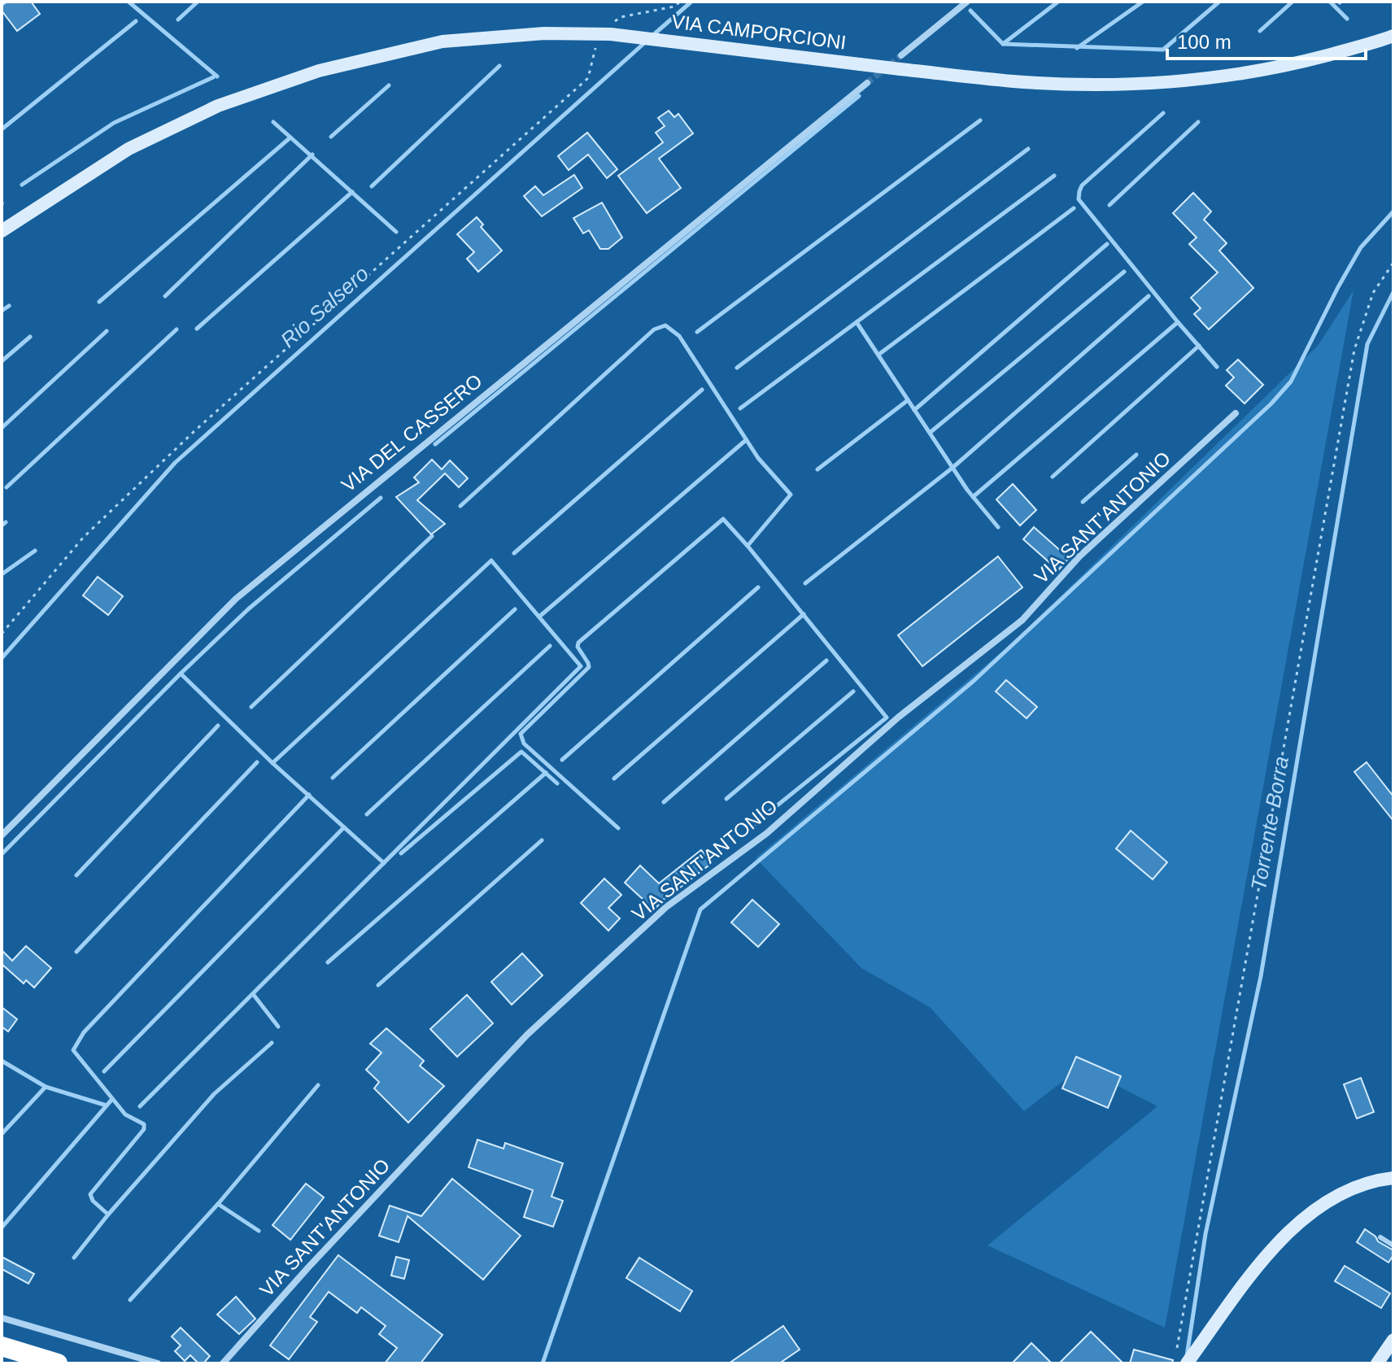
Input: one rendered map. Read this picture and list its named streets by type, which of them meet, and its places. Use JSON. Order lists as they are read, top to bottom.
{
  "streets": {
    "main road": ["VIA CAMPORCIONI"],
    "street": ["VIA DEL CASSERO", "VIA SANT'ANTONIO"]
  },
  "water": ["Rio Salsero", "Torrente Borra"],
  "scale_bar": "100 m"
}
